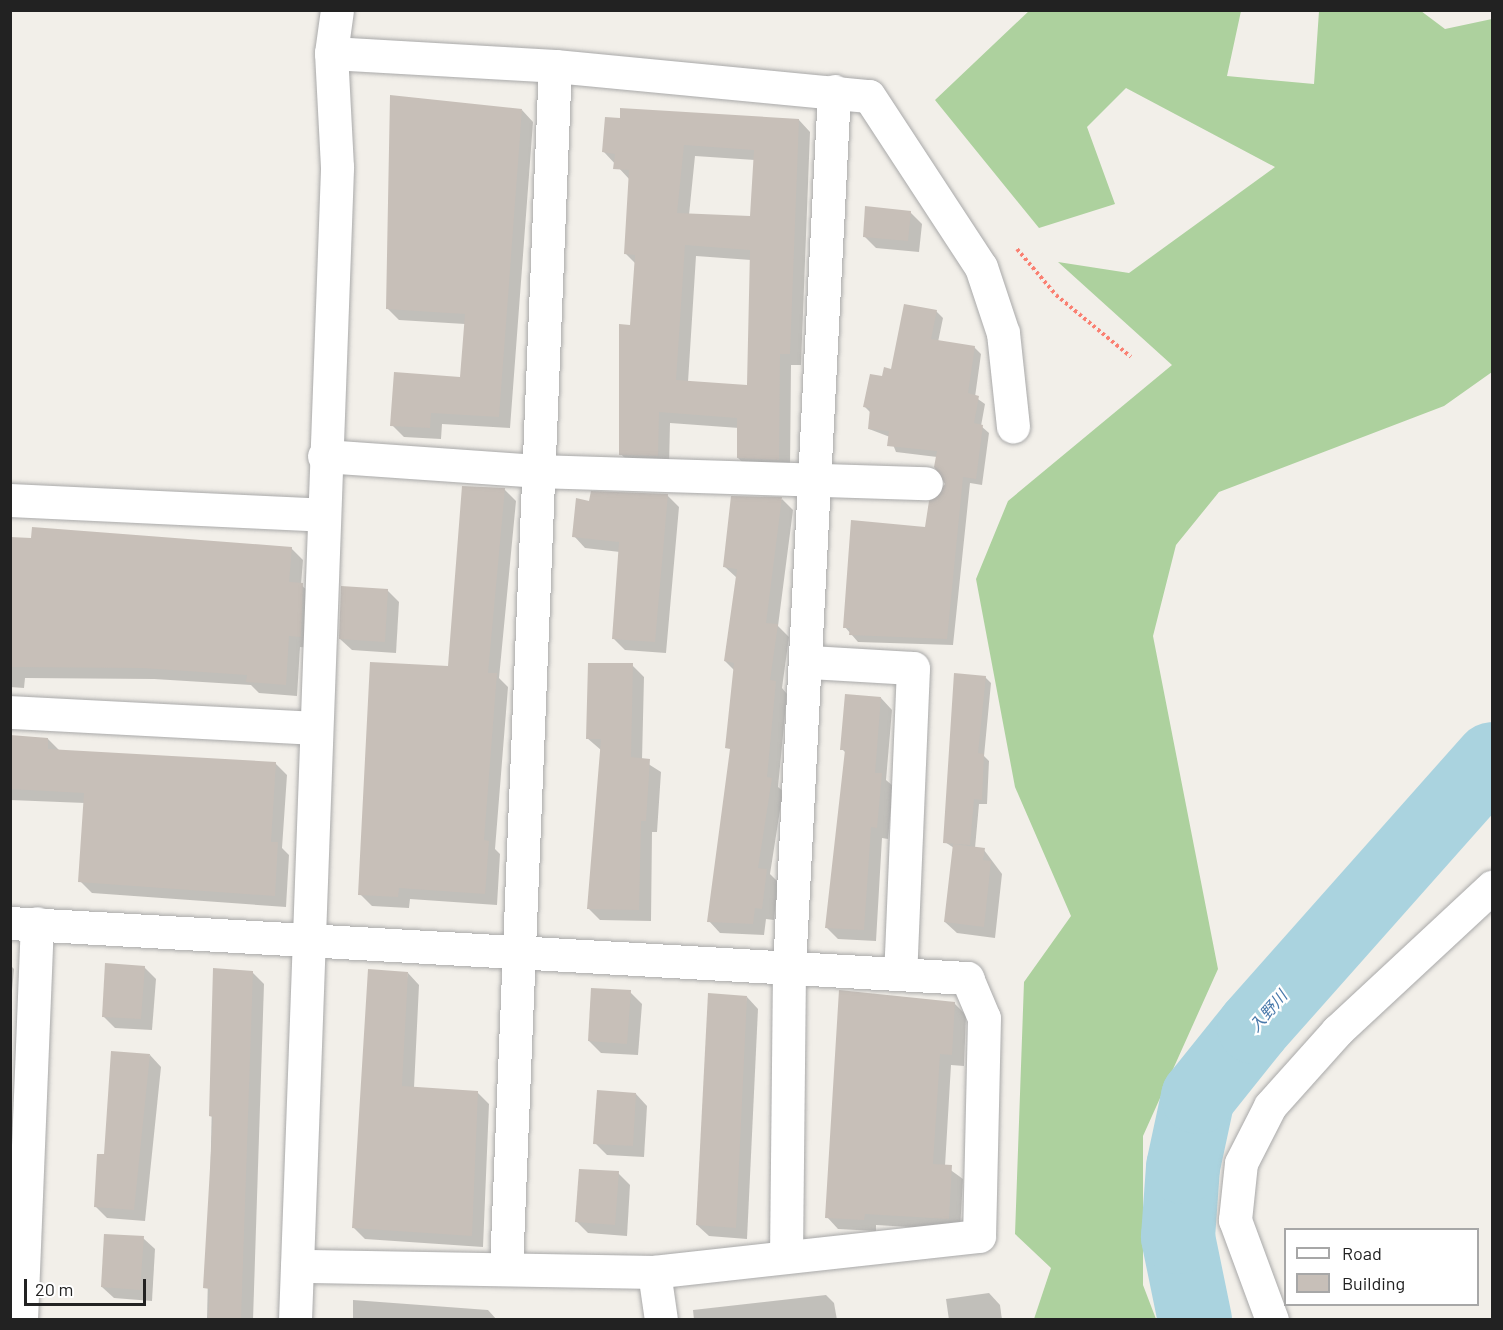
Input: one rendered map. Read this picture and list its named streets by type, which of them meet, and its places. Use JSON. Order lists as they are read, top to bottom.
{
  "water": ["入野川"],
  "legend": ["Road", "Building"],
  "scale_bar": "20 m"
}
